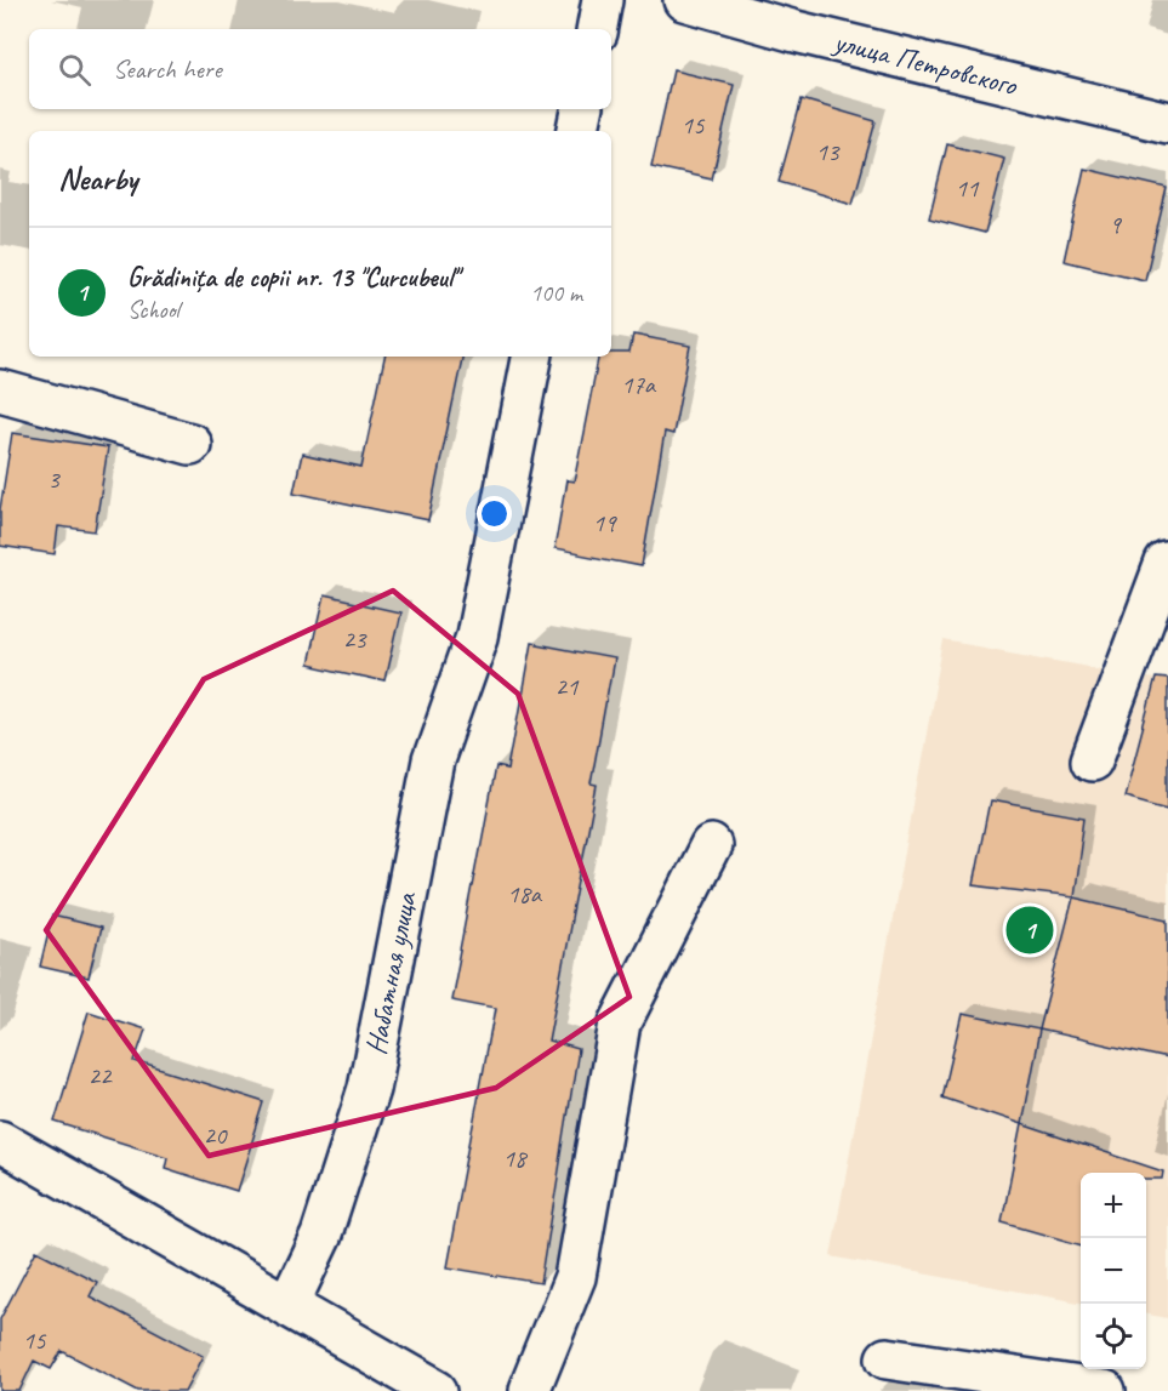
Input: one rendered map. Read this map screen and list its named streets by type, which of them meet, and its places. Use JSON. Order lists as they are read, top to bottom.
{
  "streets": {
    "street": ["улица Петровского", "Набатная улица"]
  },
  "house_numbers": [
    "15",
    "13",
    "11",
    "9",
    "17а",
    "3",
    "19",
    "23",
    "21",
    "18а",
    "22",
    "20",
    "18",
    "15"
  ],
  "page": {
    "search": "Search here",
    "heading": "Nearby",
    "list": [
      {
        "mark": "1",
        "name": "Grădinița de copii nr. 13 \"Curcubeul\"",
        "note": "School",
        "value": "100 m"
      }
    ],
    "pins": "1",
    "map_buttons": ["+", "−"]
  }
}
